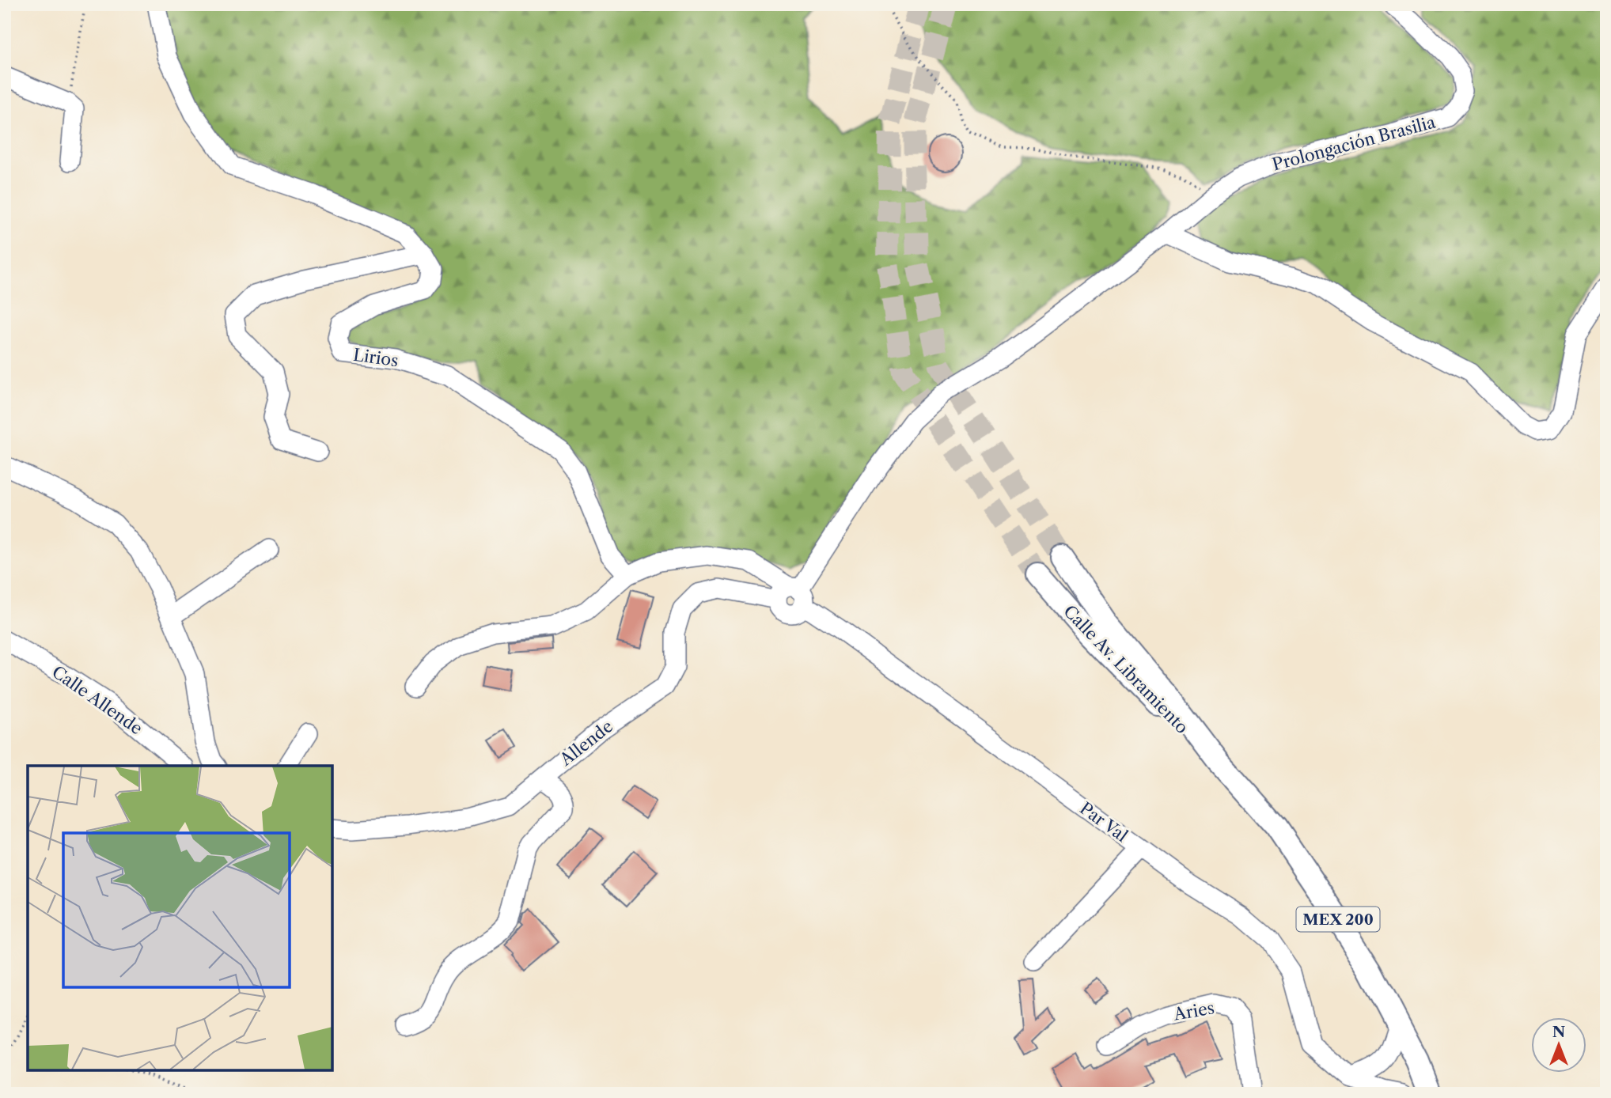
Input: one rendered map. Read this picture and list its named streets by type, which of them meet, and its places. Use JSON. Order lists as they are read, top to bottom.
{
  "streets": {
    "main road": ["Calle Av. Libramiento", "MEX 200"],
    "street": [
      "Prolongación Brasilia",
      "Lirios",
      "Calle Allende",
      "Allende",
      "Par Val",
      "Aries"
    ]
  },
  "crossings": [
    ["Prolongación Brasilia", "Allende"],
    ["Prolongación Brasilia", "Par Val"],
    ["Allende", "Par Val"]
  ],
  "north": "top"
}
